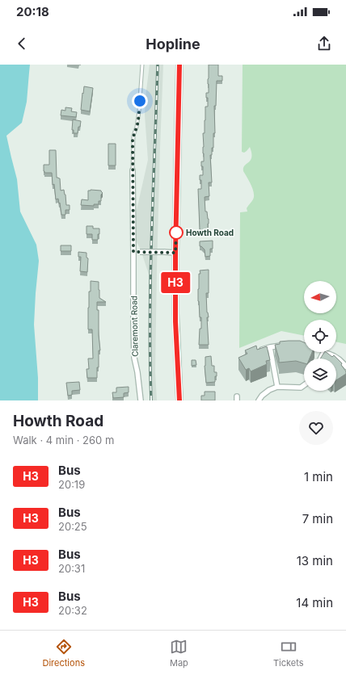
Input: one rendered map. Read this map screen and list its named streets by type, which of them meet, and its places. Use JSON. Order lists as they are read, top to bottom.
{
  "streets": {
    "street": ["Claremont Road"]
  },
  "places": ["Howth Road"],
  "lines": ["bus line H3"],
  "north": "left",
  "page": {
    "status": "20:18",
    "header": "Hopline",
    "on_map": "H3",
    "heading": ["Howth Road", "Walk · 4 min · 260 m"],
    "list": [
      {
        "mark": "H3",
        "name": "Bus",
        "note": "20:19",
        "value": "1 min"
      },
      {
        "mark": "H3",
        "name": "Bus",
        "note": "20:25",
        "value": "7 min"
      },
      {
        "mark": "H3",
        "name": "Bus",
        "note": "20:31",
        "value": "13 min"
      },
      {
        "mark": "H3",
        "name": "Bus",
        "note": "20:32",
        "value": "14 min"
      }
    ],
    "tabs": ["Directions", "Map", "Tickets"]
  }
}
